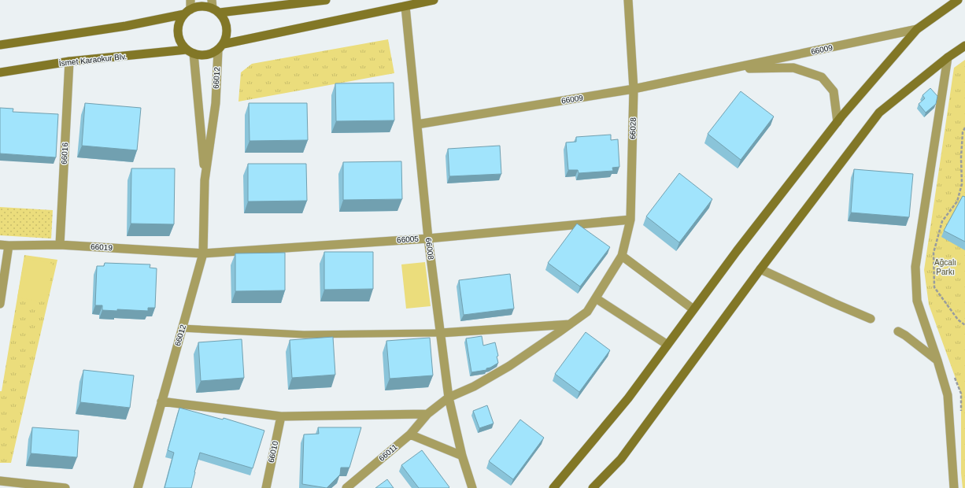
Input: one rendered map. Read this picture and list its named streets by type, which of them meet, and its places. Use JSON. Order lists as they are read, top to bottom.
{
  "streets": {
    "main road": ["İsmet Karaokur Blv."],
    "street": [
      "66009",
      "66012",
      "66028",
      "66016",
      "66005",
      "66019",
      "66008",
      "66010",
      "66011"
    ]
  },
  "crossings": [
    ["66009", "66028"],
    ["66009", "66008"],
    ["İsmet Karaokur Blv.", "66012"],
    ["İsmet Karaokur Blv.", "66016"],
    ["66012", "66005"],
    ["66012", "66019"],
    ["66028", "66005"],
    ["66028", "66011"],
    ["66016", "66019"],
    ["66005", "66019"],
    ["66005", "66008"],
    ["66008", "66011"]
  ],
  "parks": ["Ağcalı Parkı"]
}
